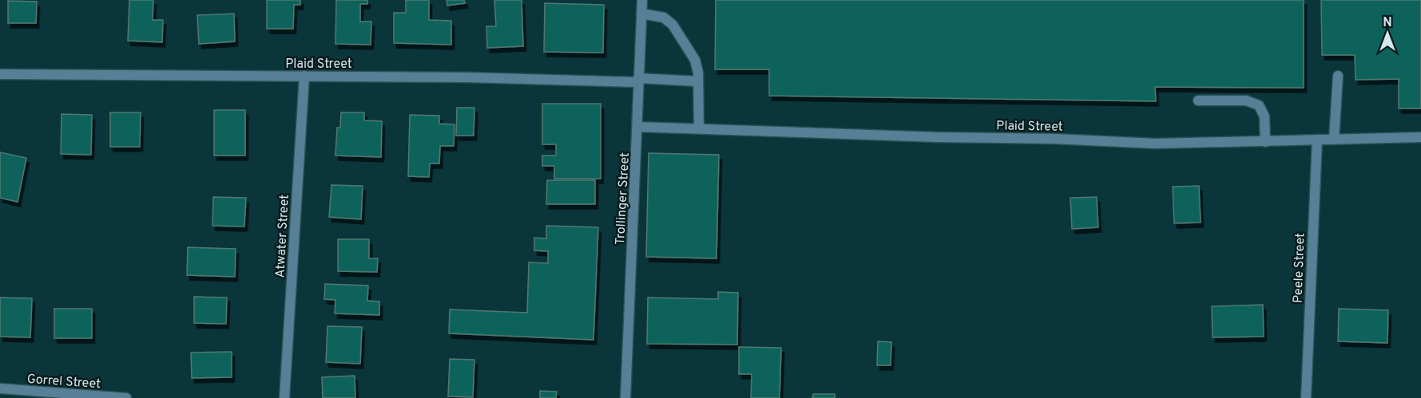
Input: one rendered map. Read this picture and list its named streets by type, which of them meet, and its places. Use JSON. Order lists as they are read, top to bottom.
{
  "streets": {
    "street": [
      "Plaid Street",
      "Trollinger Street",
      "Atwater Street",
      "Peele Street",
      "Gorrel Street"
    ]
  },
  "crossings": [
    ["Plaid Street", "Trollinger Street"],
    ["Plaid Street", "Atwater Street"],
    ["Plaid Street", "Peele Street"]
  ],
  "north": "top"
}
